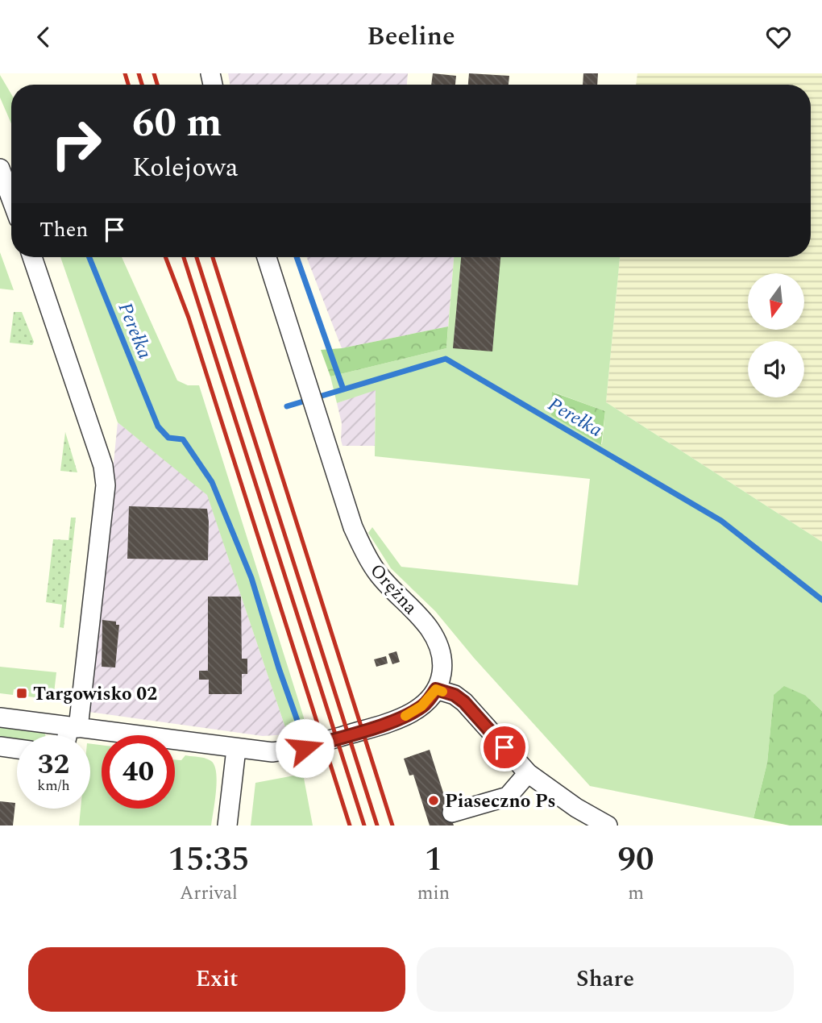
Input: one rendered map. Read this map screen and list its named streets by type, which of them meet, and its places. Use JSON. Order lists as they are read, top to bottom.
{
  "streets": {
    "street": ["Orężna"]
  },
  "water": ["Perełka"],
  "places": {
    "transit": ["Targowisko 02"],
    "other": ["Piaseczno Ps"]
  },
  "north": "bottom",
  "page": {
    "header": "Beeline",
    "turn": ["60 m", "Kolejowa"],
    "then": "Then",
    "speed": "32 km/h",
    "limit": "40",
    "eta": [
      "15:35",
      "Arrival",
      "1",
      "min",
      "90",
      "m"
    ],
    "buttons": ["Exit", "Share"]
  }
}
